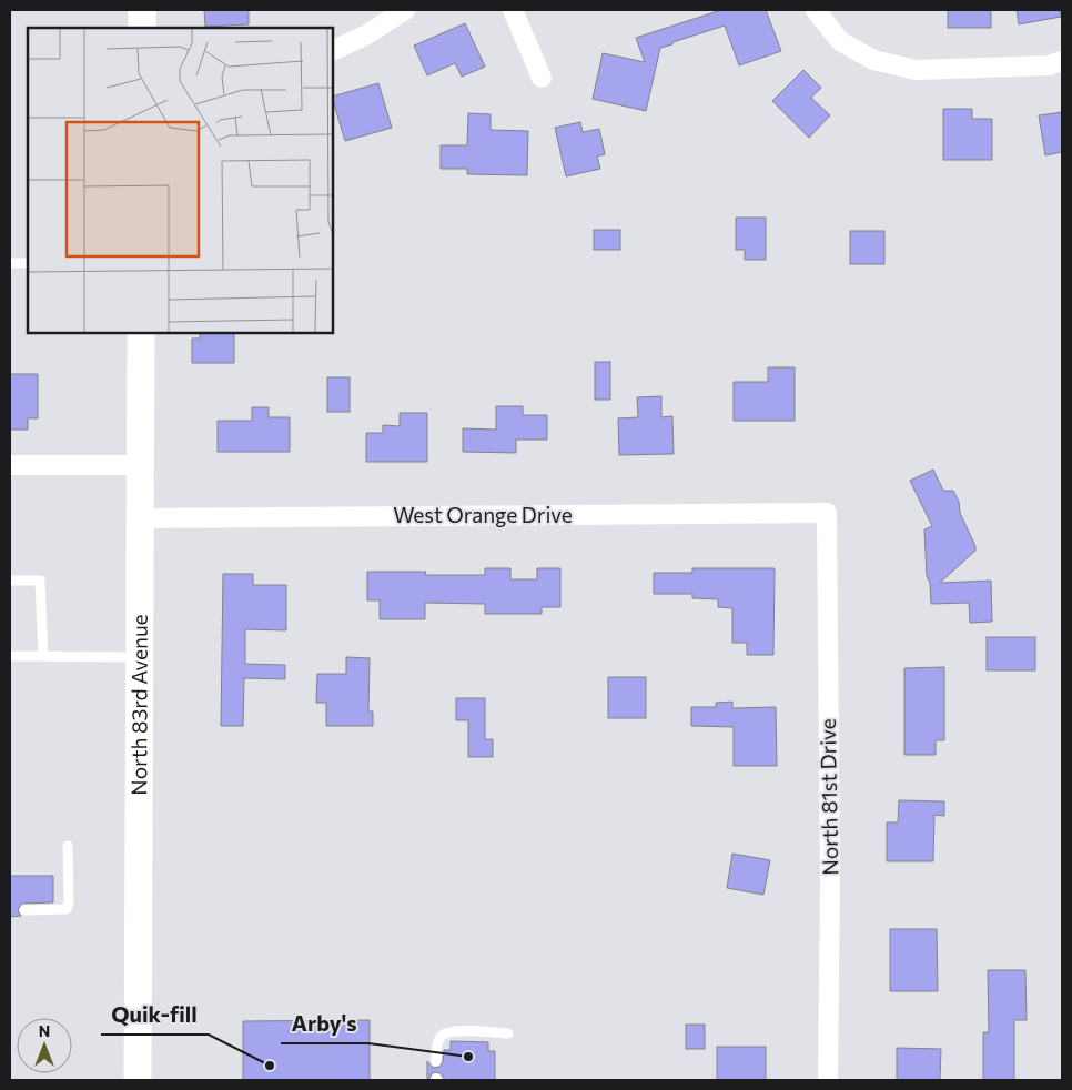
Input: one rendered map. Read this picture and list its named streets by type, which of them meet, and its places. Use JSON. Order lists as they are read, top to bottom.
{
  "streets": {
    "main road": ["North 83rd Avenue"],
    "street": ["West Orange Drive", "North 81st Drive"]
  },
  "crossings": [
    ["West Orange Drive", "North 83rd Avenue"],
    ["West Orange Drive", "North 81st Drive"]
  ],
  "places": ["Arby's", "Quik-fill"],
  "north": "top"
}
